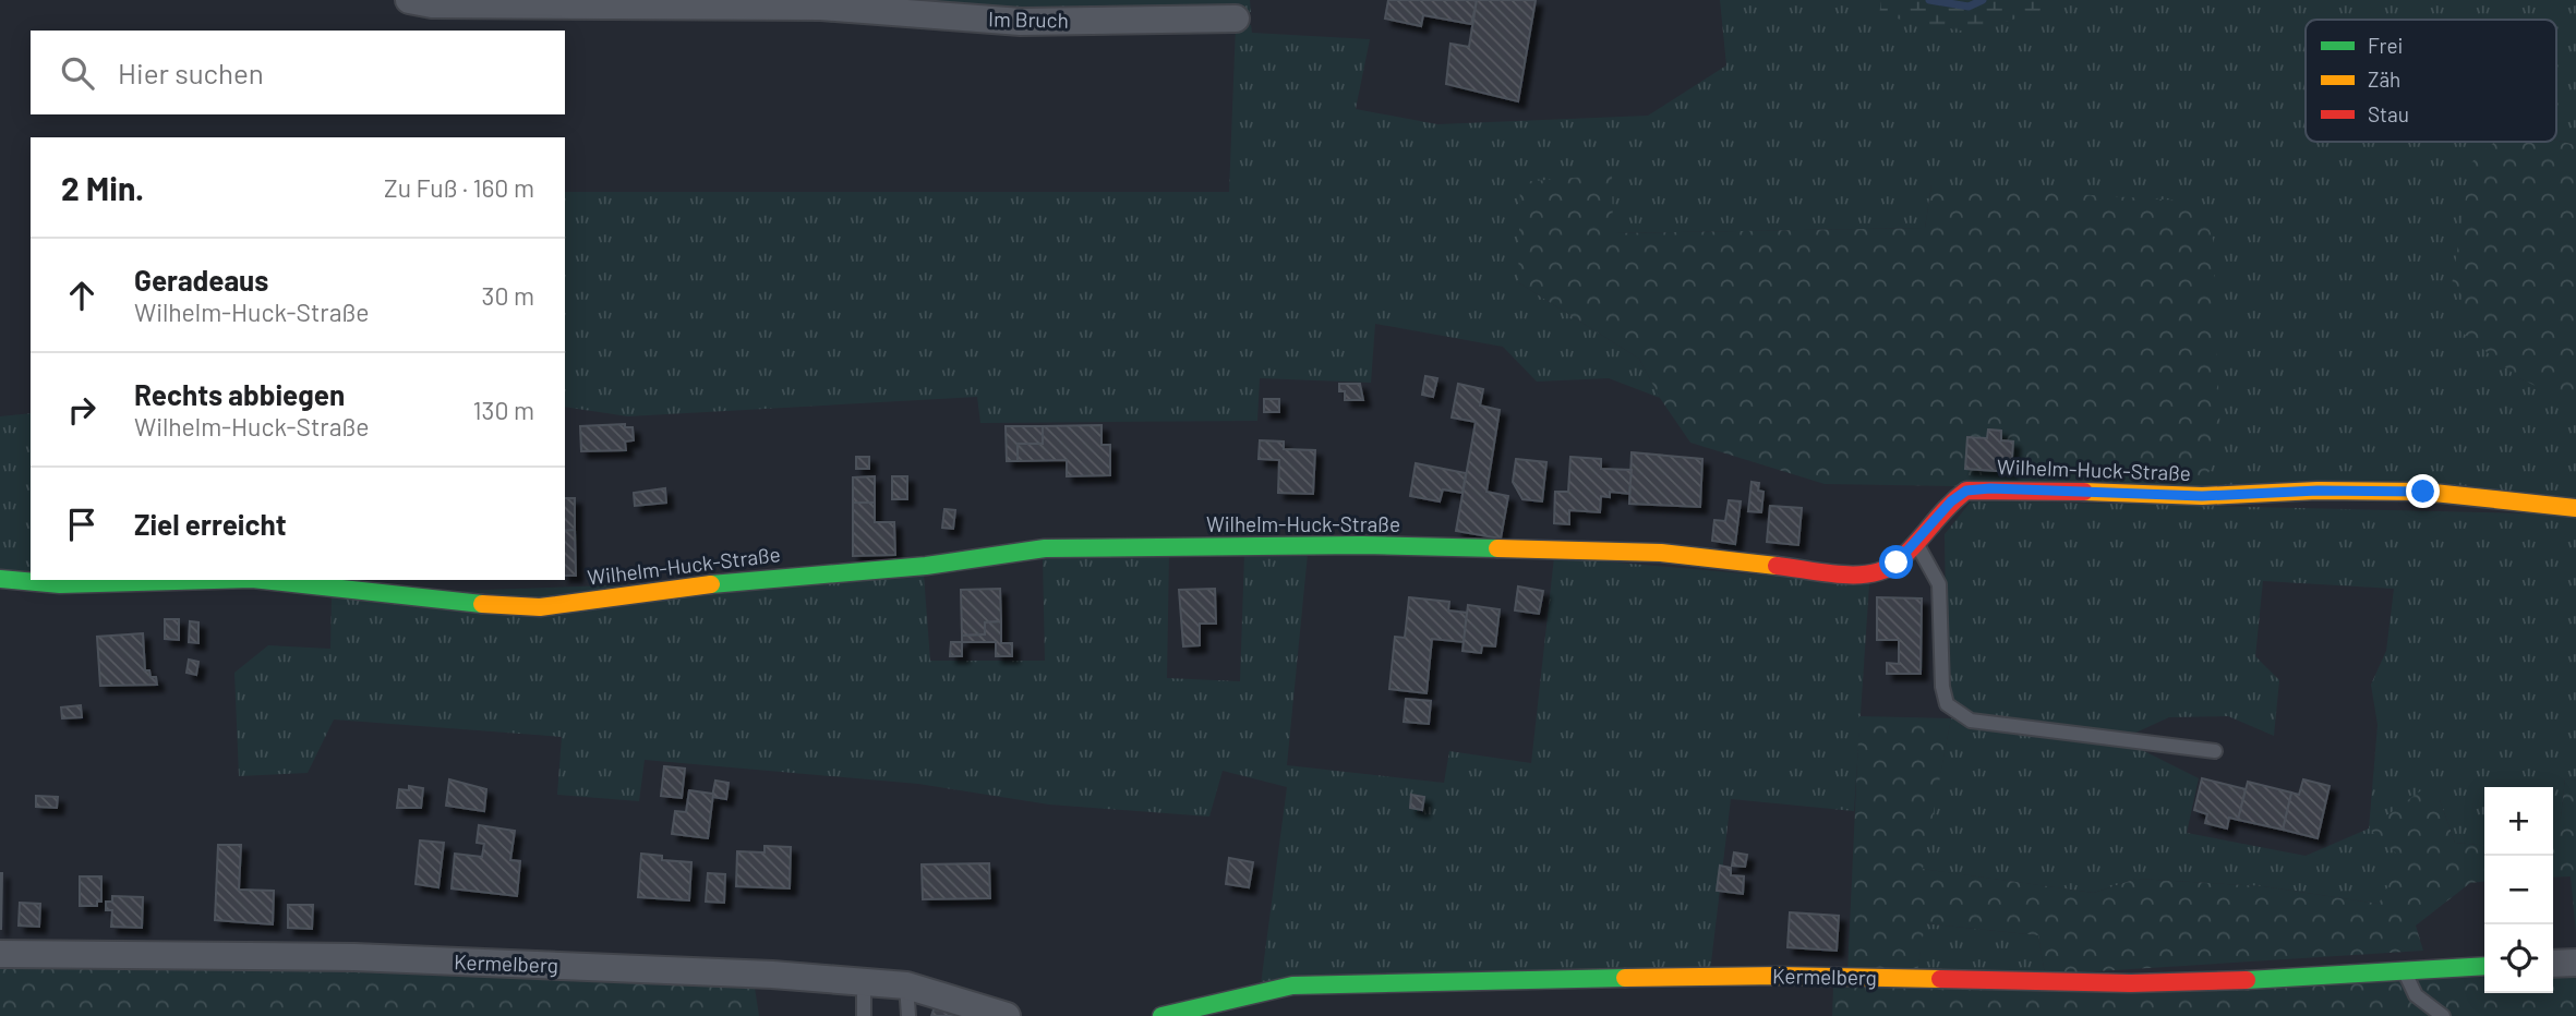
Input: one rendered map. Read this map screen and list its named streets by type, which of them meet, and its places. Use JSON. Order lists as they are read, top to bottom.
{
  "streets": {
    "street": ["Im Bruch", "Wilhelm-Huck-Straße", "Kermelberg"]
  },
  "legend": ["Frei", "Zäh", "Stau"],
  "page": {
    "search": "Hier suchen",
    "heading": ["2 Min.", "Zu Fuß · 160 m"],
    "list": [
      ["Geradeaus", "Wilhelm-Huck-Straße", "30 m"],
      ["Rechts abbiegen", "Wilhelm-Huck-Straße", "130 m"],
      "Ziel erreicht"
    ],
    "map_buttons": ["+", "−"]
  }
}
